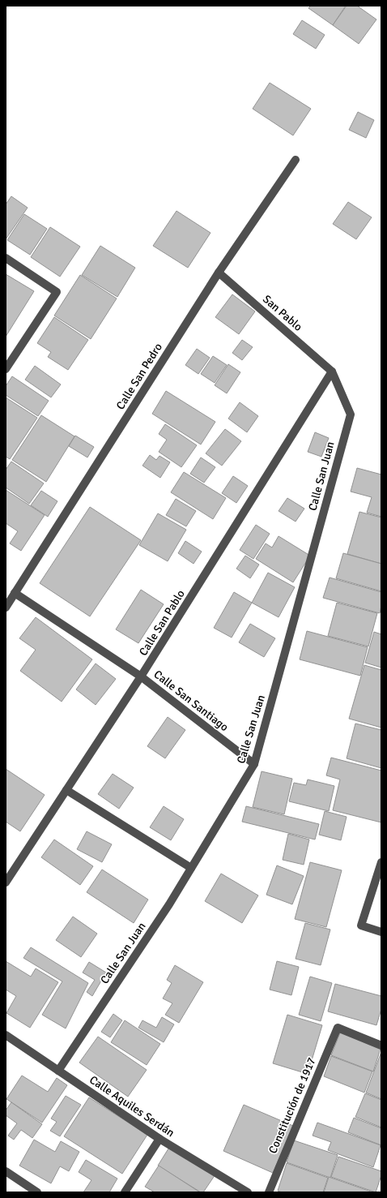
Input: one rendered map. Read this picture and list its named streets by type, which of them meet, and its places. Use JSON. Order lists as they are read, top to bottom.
{
  "streets": {
    "street": [
      "San Pablo",
      "Calle San Pedro",
      "Calle San Juan",
      "Calle San Pablo",
      "Calle San Santiago",
      "Constitución de 1917",
      "Calle Aquiles Serdán"
    ]
  },
  "crossings": [
    ["San Pablo", "Calle San Pedro"],
    ["San Pablo", "Calle San Juan"],
    ["San Pablo", "Calle San Pablo"],
    ["Calle San Pedro", "Calle San Santiago"],
    ["Calle San Juan", "Calle San Pablo"],
    ["Calle San Juan", "Calle San Santiago"],
    ["Calle San Juan", "Calle Aquiles Serdán"],
    ["Calle San Pablo", "Calle San Santiago"]
  ]
}
